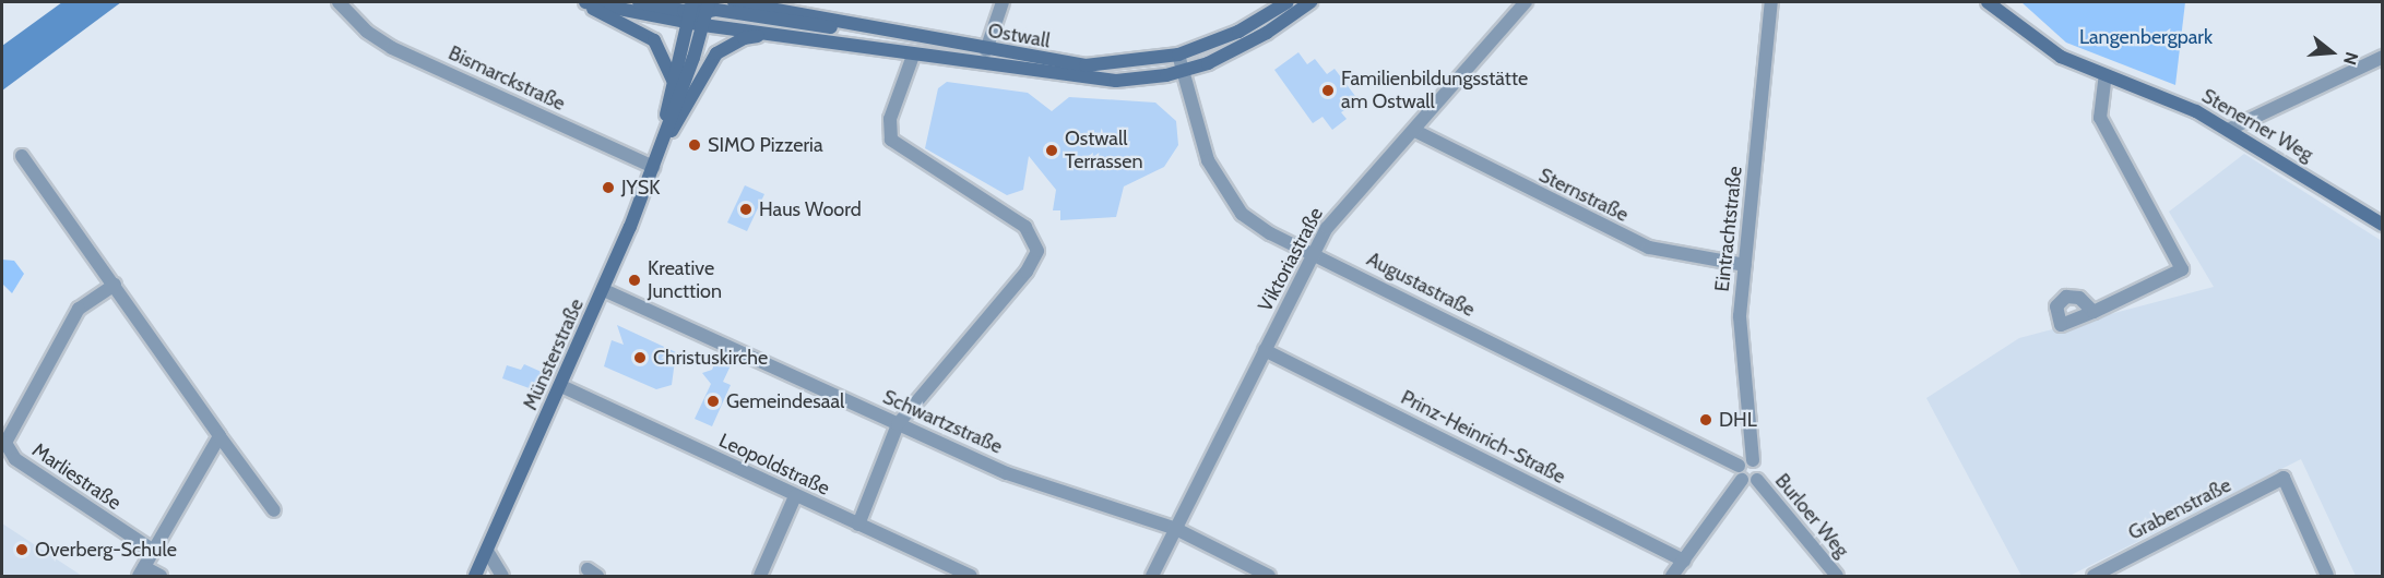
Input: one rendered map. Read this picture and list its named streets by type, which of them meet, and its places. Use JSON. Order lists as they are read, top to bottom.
{
  "streets": {
    "main road": ["Ostwall", "Stenerner Weg", "Münsterstraße"],
    "street": [
      "Bismarckstraße",
      "Sternstraße",
      "Eintrachtstraße",
      "Viktoriastraße",
      "Augustastraße",
      "Schwartzstraße",
      "Prinz-Heinrich-Straße",
      "Leopoldstraße",
      "Marliestraße",
      "Grabenstraße",
      "Burloer Weg"
    ]
  },
  "crossings": [
    ["Ostwall", "Augustastraße"],
    ["Ostwall", "Münsterstraße"],
    ["Bismarckstraße", "Münsterstraße"],
    ["Sternstraße", "Eintrachtstraße"],
    ["Sternstraße", "Viktoriastraße"],
    ["Eintrachtstraße", "Burloer Weg"],
    ["Viktoriastraße", "Augustastraße"],
    ["Viktoriastraße", "Schwartzstraße"],
    ["Viktoriastraße", "Prinz-Heinrich-Straße"],
    ["Münsterstraße", "Schwartzstraße"],
    ["Münsterstraße", "Leopoldstraße"]
  ],
  "parks": ["Langenbergpark"],
  "places": [
    "Familienbildungsstätte am Ostwall",
    "SIMO Pizzeria",
    "Ostwall Terrassen",
    "JYSK",
    "Haus Woord",
    "Kreative Juncttion",
    "Christuskirche",
    "Gemeindesaal",
    "DHL",
    "Overberg-Schule"
  ],
  "north": "right"
}
